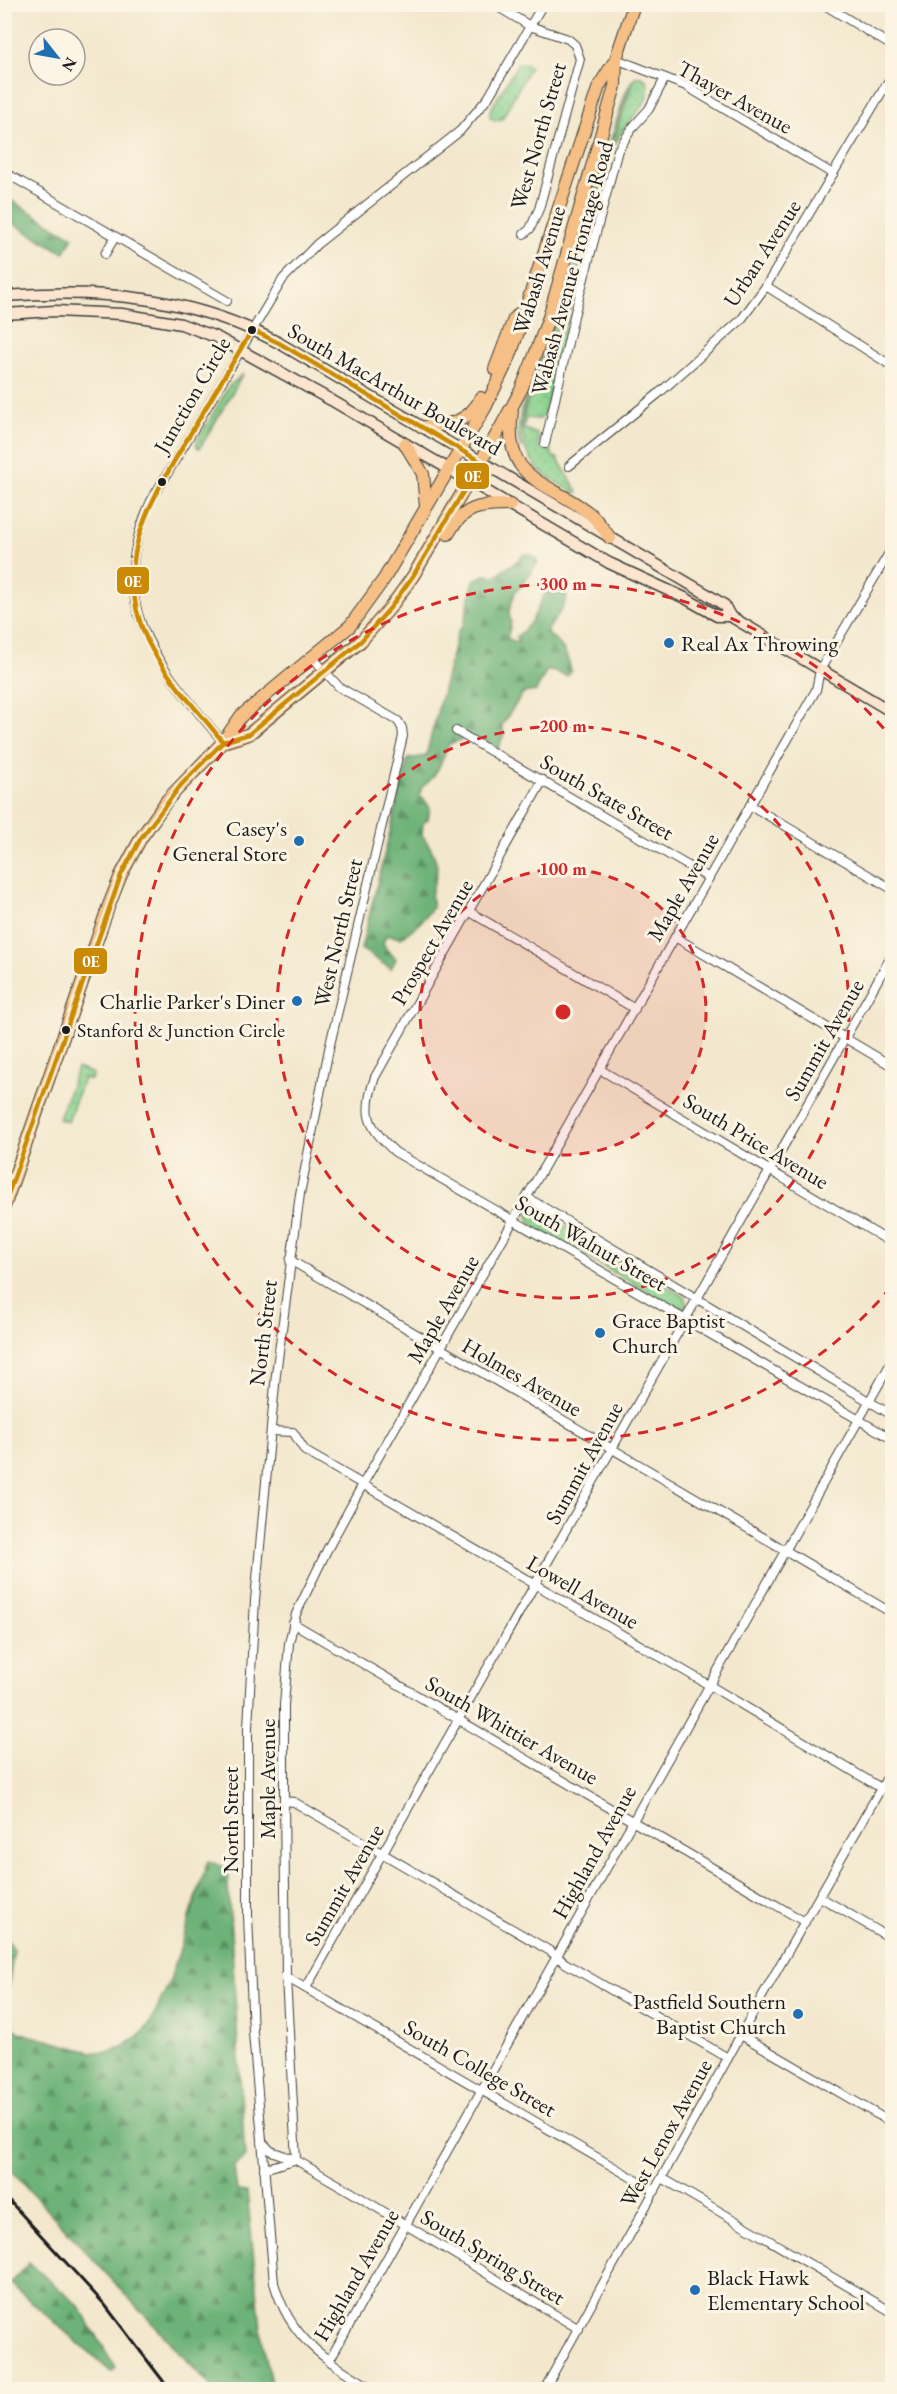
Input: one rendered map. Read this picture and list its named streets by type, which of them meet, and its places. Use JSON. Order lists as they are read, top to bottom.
{
  "streets": {
    "main road": ["Wabash Avenue", "South MacArthur Boulevard"],
    "street": [
      "Thayer Avenue",
      "West North Street",
      "Urban Avenue",
      "Wabash Avenue Frontage Road",
      "Junction Circle",
      "South State Street",
      "Maple Avenue",
      "Prospect Avenue",
      "Summit Avenue",
      "South Price Avenue",
      "South Walnut Street",
      "North Street",
      "Holmes Avenue",
      "Lowell Avenue",
      "South Whittier Avenue",
      "Highland Avenue",
      "South College Street",
      "West Lenox Avenue",
      "South Spring Street"
    ]
  },
  "crossings": [
    ["Thayer Avenue", "Urban Avenue"],
    ["Thayer Avenue", "Wabash Avenue Frontage Road"],
    ["Thayer Avenue", "Wabash Avenue"],
    ["West North Street", "Wabash Avenue"],
    ["West North Street", "Junction Circle"],
    ["West North Street", "North Street"],
    ["West North Street", "Holmes Avenue"],
    ["Wabash Avenue", "South MacArthur Boulevard"],
    ["Wabash Avenue", "Junction Circle"],
    ["South MacArthur Boulevard", "Junction Circle"],
    ["South MacArthur Boulevard", "Maple Avenue"],
    ["South State Street", "Maple Avenue"],
    ["South State Street", "Prospect Avenue"],
    ["Maple Avenue", "South Price Avenue"],
    ["Maple Avenue", "South Walnut Street"],
    ["Maple Avenue", "Holmes Avenue"],
    ["Maple Avenue", "Lowell Avenue"],
    ["Maple Avenue", "South Whittier Avenue"],
    ["Maple Avenue", "South College Street"],
    ["Maple Avenue", "South Spring Street"],
    ["Prospect Avenue", "South Walnut Street"],
    ["Summit Avenue", "South Price Avenue"],
    ["Summit Avenue", "South Walnut Street"],
    ["Summit Avenue", "Holmes Avenue"],
    ["Summit Avenue", "Lowell Avenue"],
    ["Summit Avenue", "South Whittier Avenue"],
    ["Summit Avenue", "South College Street"],
    ["South Walnut Street", "Highland Avenue"],
    ["North Street", "Holmes Avenue"],
    ["North Street", "Lowell Avenue"],
    ["North Street", "Highland Avenue"],
    ["North Street", "South Spring Street"],
    ["Holmes Avenue", "Highland Avenue"],
    ["Lowell Avenue", "Highland Avenue"],
    ["Lowell Avenue", "West Lenox Avenue"],
    ["South Whittier Avenue", "Highland Avenue"],
    ["South Whittier Avenue", "West Lenox Avenue"],
    ["Highland Avenue", "South College Street"],
    ["Highland Avenue", "South Spring Street"],
    ["South College Street", "West Lenox Avenue"],
    ["West Lenox Avenue", "South Spring Street"]
  ],
  "places": [
    "Real Ax Throwing",
    "Casey's General Store",
    "Charlie Parker's Diner",
    "Stanford & Junction Circle",
    "Grace Baptist Church",
    "Pastfield Southern Baptist Church",
    "Black Hawk Elementary School"
  ],
  "lines": ["transit line 0E"],
  "north": "bottom right",
  "rings": ["300 m", "200 m", "100 m"]
}
